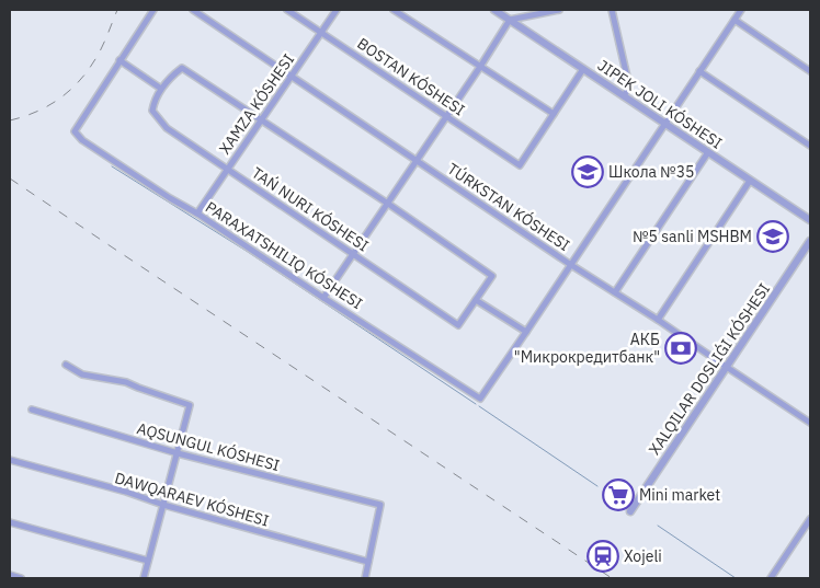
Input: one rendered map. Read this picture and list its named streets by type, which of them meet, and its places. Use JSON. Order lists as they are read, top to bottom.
{
  "streets": {
    "street": [
      "BOSTAN KÓSHESI",
      "XAMZA KÓSHESI",
      "TÚRKSTAN KÓSHESI",
      "AQSUNGUL KÓSHESI",
      "DAWQARAEV KÓSHESI"
    ]
  },
  "crossings": [
    ["BOSTAN KÓSHESI", "XAMZA KÓSHESI"],
    ["XAMZA KÓSHESI", "TÚRKSTAN KÓSHESI"],
    ["AQSUNGUL KÓSHESI", "DAWQARAEV KÓSHESI"]
  ],
  "places": {
    "school or university": ["Школа №35", "№5 sanli MSHBM"],
    "bank": ["АКБ \"Микрокредитбанк\""],
    "supermarket": ["Mini market"],
    "station": ["Xojeli"]
  }
}
